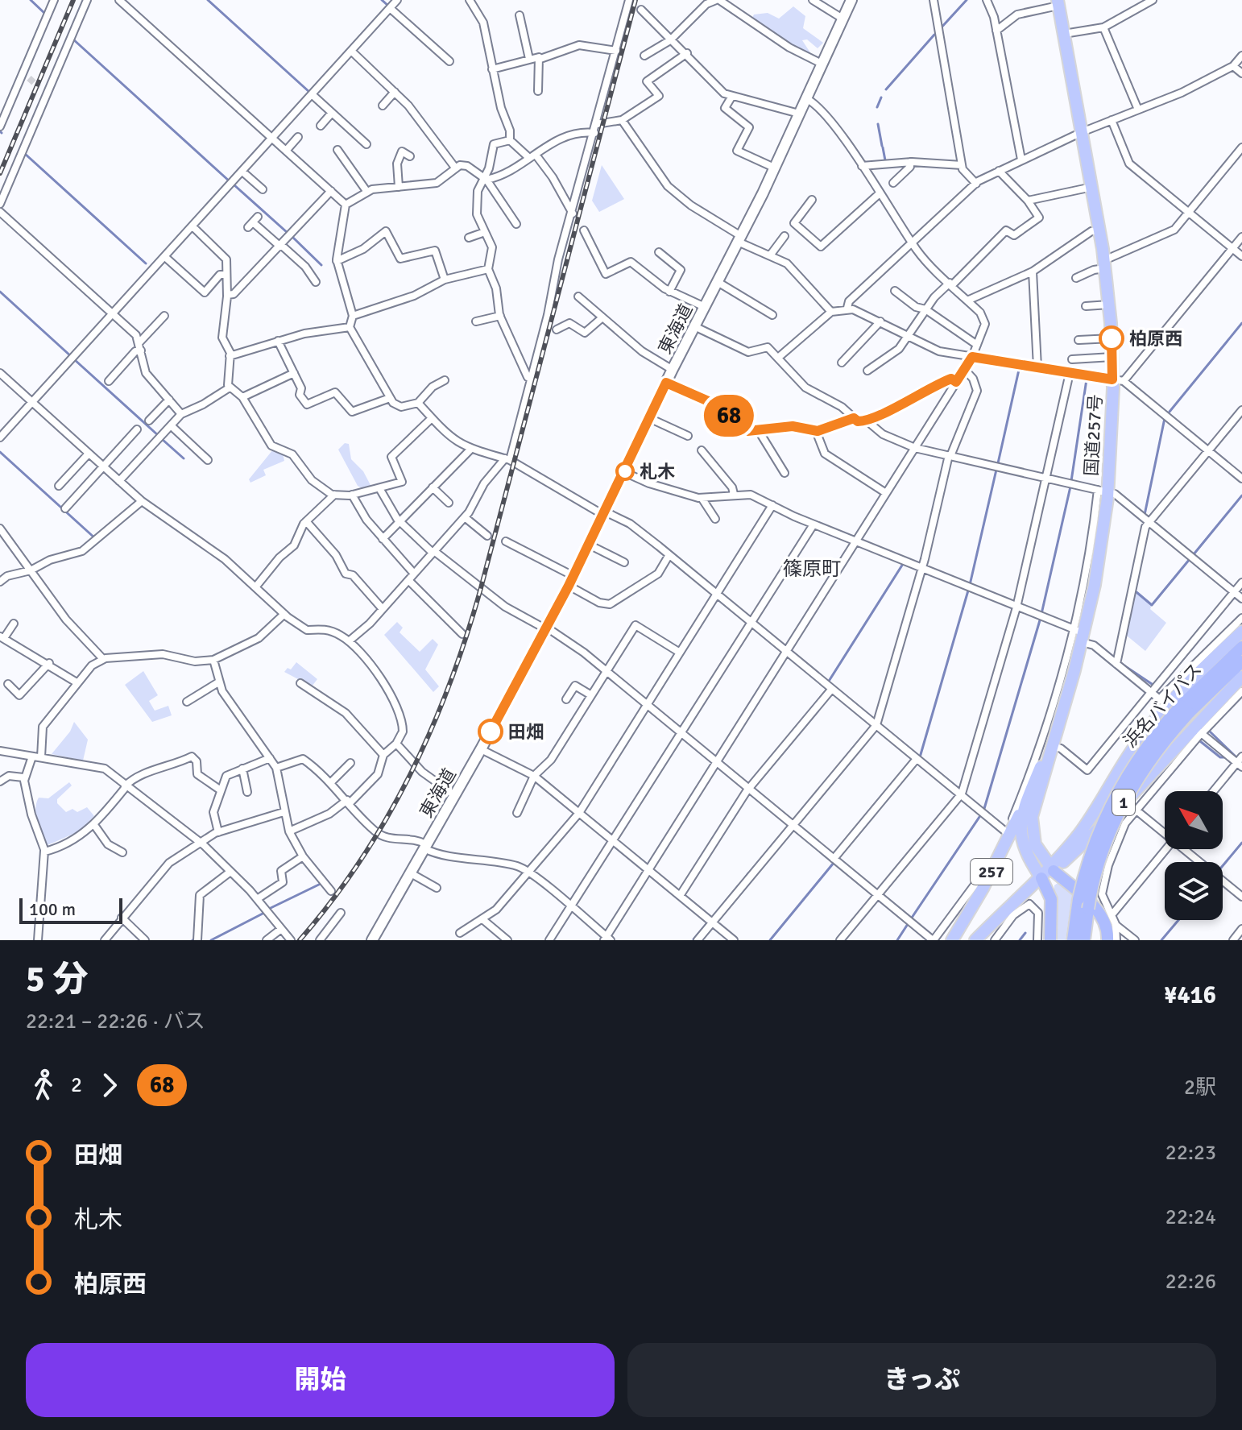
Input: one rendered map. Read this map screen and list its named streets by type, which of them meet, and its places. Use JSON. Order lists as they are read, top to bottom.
{
  "streets": {
    "highway": [
      "国道257号",
      "浜名バイパス",
      "1",
      "257"
    ],
    "main road": ["東海道"]
  },
  "crossings": [
    ["国道257号", "257"]
  ],
  "districts": ["篠原町"],
  "places": ["柏原西", "札木", "田畑"],
  "lines": ["bus line 68"],
  "scale_bar": "100 m",
  "north": "top left",
  "page": {
    "on_map": "68",
    "scale": "100 m",
    "heading": ["5 分", "22:21 – 22:26 · バス", "¥416"],
    "legs": ["2", "68", "2駅"],
    "list": [
      {
        "name": "田畑",
        "value": "22:23"
      },
      {
        "name": "札木",
        "value": "22:24"
      },
      {
        "name": "柏原西",
        "value": "22:26"
      }
    ],
    "buttons": ["開始", "きっぷ"]
  }
}
